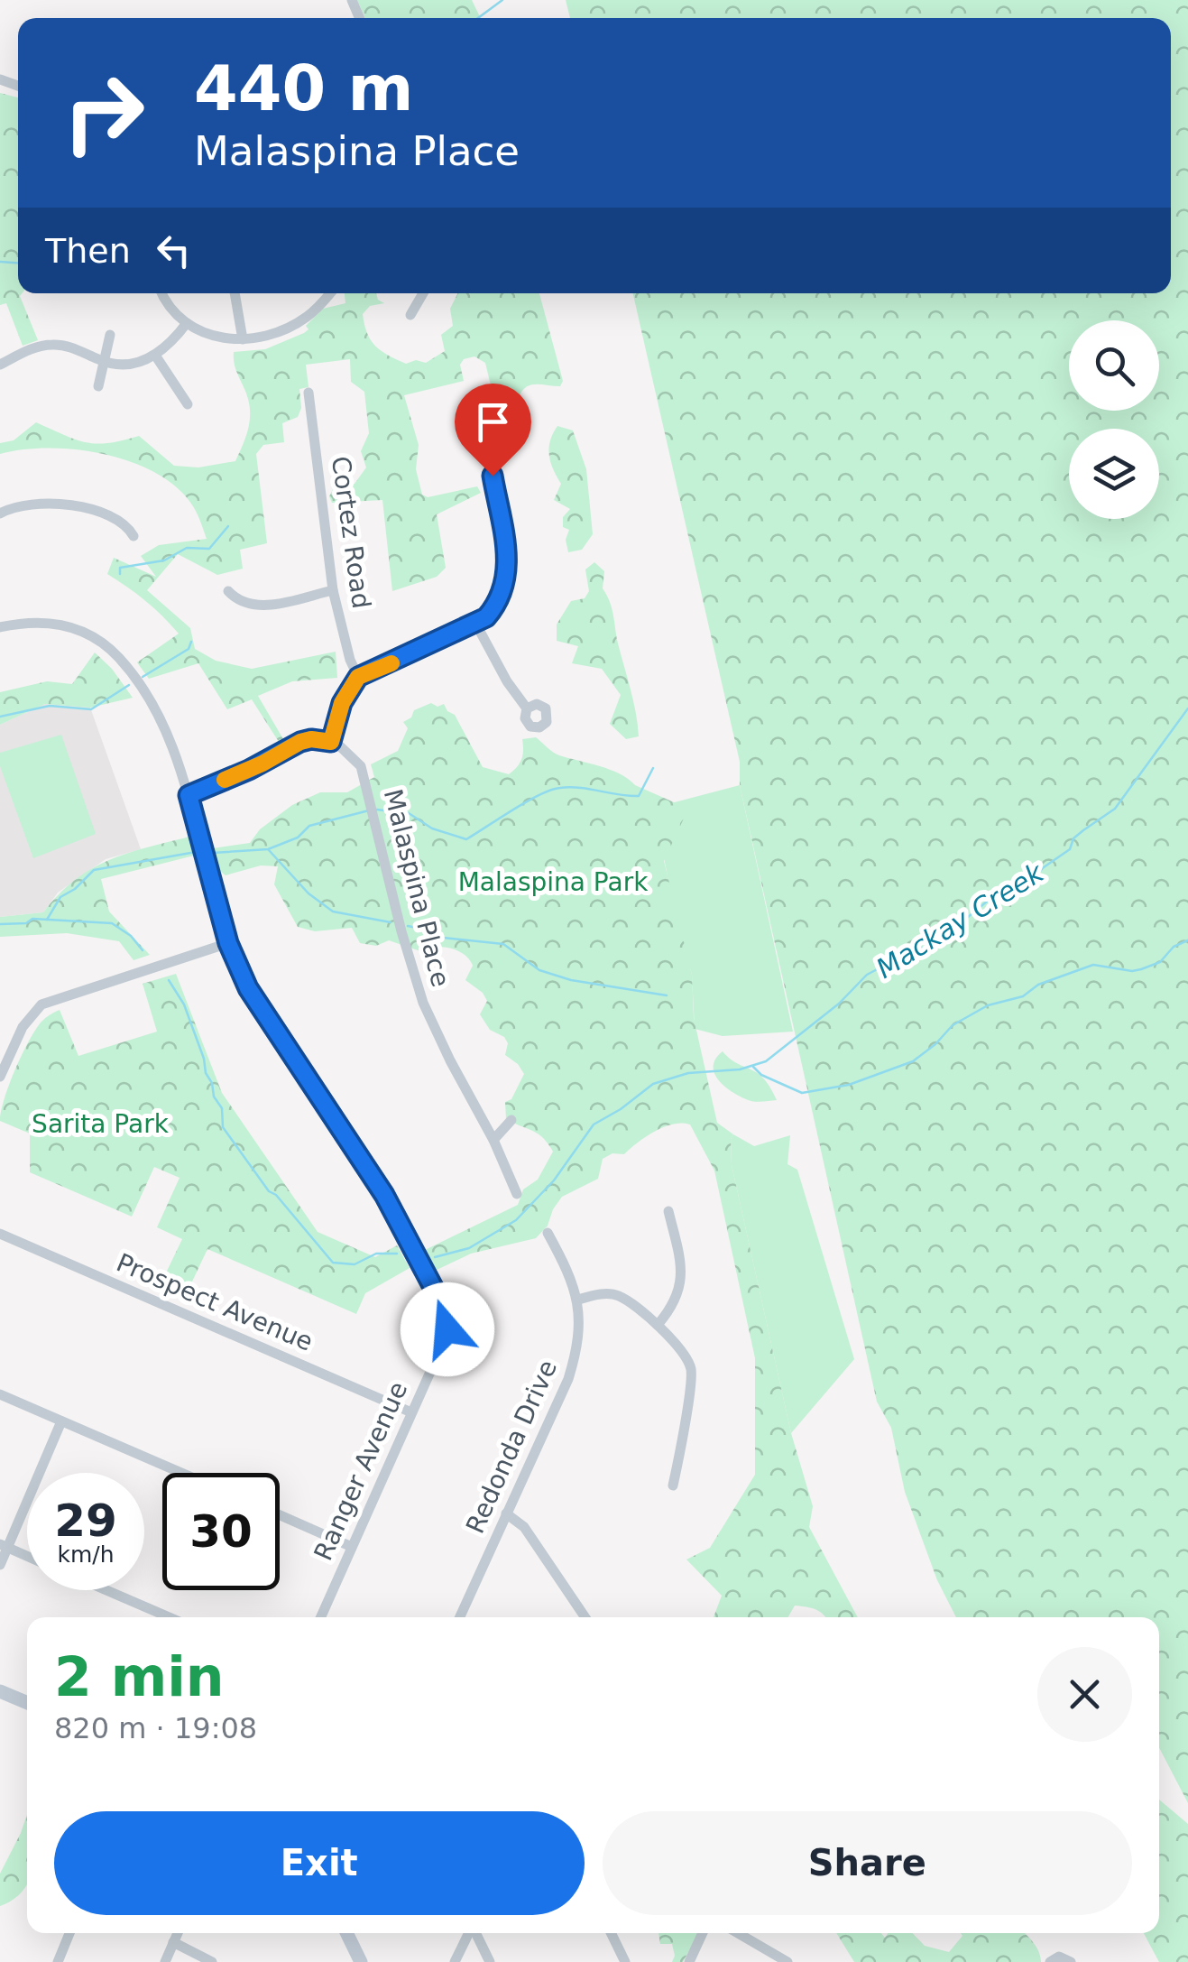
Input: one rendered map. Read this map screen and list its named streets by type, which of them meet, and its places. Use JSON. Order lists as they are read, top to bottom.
{
  "streets": {
    "street": [
      "Cortez Road",
      "Malaspina Place",
      "Prospect Avenue",
      "Redonda Drive",
      "Ranger Avenue"
    ]
  },
  "crossings": [
    ["Prospect Avenue", "Ranger Avenue"]
  ],
  "water": ["Mackay Creek"],
  "parks": ["Malaspina Park", "Sarita Park"],
  "page": {
    "turn": ["440 m", "Malaspina Place"],
    "then": "Then",
    "speed": "29 km/h",
    "limit": "30",
    "heading": ["2 min", "820 m · 19:08"],
    "buttons": ["Exit", "Share"]
  }
}
